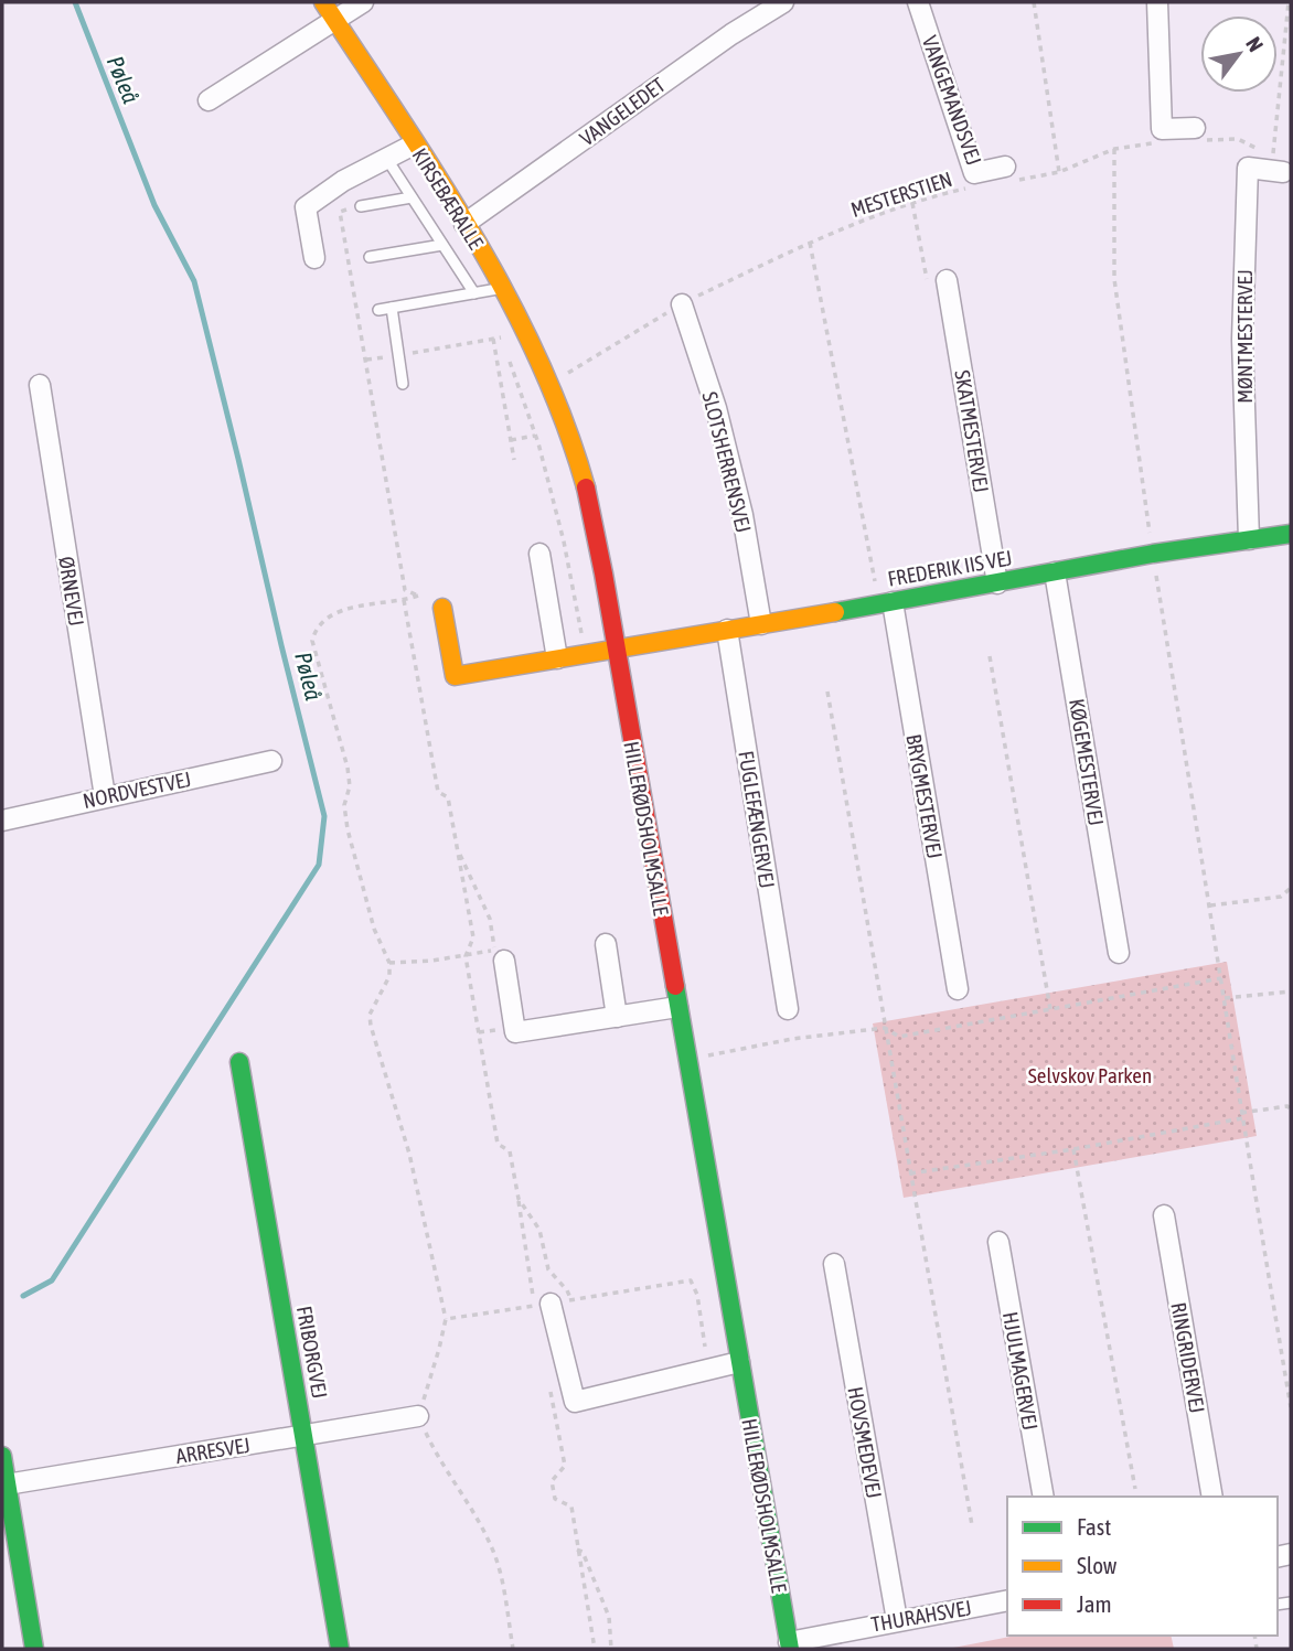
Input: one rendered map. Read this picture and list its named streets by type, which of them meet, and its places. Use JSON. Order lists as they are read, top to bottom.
{
  "streets": {
    "street": [
      "VANGEMANDSVEJ",
      "VANGELEDET",
      "KIRSEBÆRALLE",
      "MØNTMESTERVEJ",
      "SKATMESTERVEJ",
      "SLOTSHERRENSVEJ",
      "FREDERIK IIS VEJ",
      "ØRNEVEJ",
      "KØGEMESTERVEJ",
      "NORDVESTVEJ",
      "BRYGMESTERVEJ",
      "FUGLEFÆNGERVEJ",
      "HILLERØDSHOLMSALLE",
      "FRIBORGVEJ",
      "RINGRIDERVEJ",
      "HJULMAGERVEJ",
      "HOVSMEDEVEJ",
      "ARRESVEJ",
      "THURAHSVEJ"
    ],
    "path": ["MESTERSTIEN"]
  },
  "crossings": [
    ["VANGELEDET", "KIRSEBÆRALLE"],
    ["MESTERSTIEN", "KIRSEBÆRALLE"],
    ["MESTERSTIEN", "SLOTSHERRENSVEJ"],
    ["MESTERSTIEN", "HILLERØDSHOLMSALLE"],
    ["KIRSEBÆRALLE", "HILLERØDSHOLMSALLE"],
    ["MØNTMESTERVEJ", "FREDERIK IIS VEJ"],
    ["SKATMESTERVEJ", "FREDERIK IIS VEJ"],
    ["SLOTSHERRENSVEJ", "FREDERIK IIS VEJ"],
    ["FREDERIK IIS VEJ", "KØGEMESTERVEJ"],
    ["FREDERIK IIS VEJ", "BRYGMESTERVEJ"],
    ["FREDERIK IIS VEJ", "FUGLEFÆNGERVEJ"],
    ["FREDERIK IIS VEJ", "HILLERØDSHOLMSALLE"],
    ["ØRNEVEJ", "NORDVESTVEJ"],
    ["HILLERØDSHOLMSALLE", "THURAHSVEJ"],
    ["FRIBORGVEJ", "ARRESVEJ"],
    ["HOVSMEDEVEJ", "THURAHSVEJ"]
  ],
  "water": ["Pøleå"],
  "parks": ["Selvskov Parken"],
  "legend": ["Fast", "Slow", "Jam"],
  "north": "top right"
}
